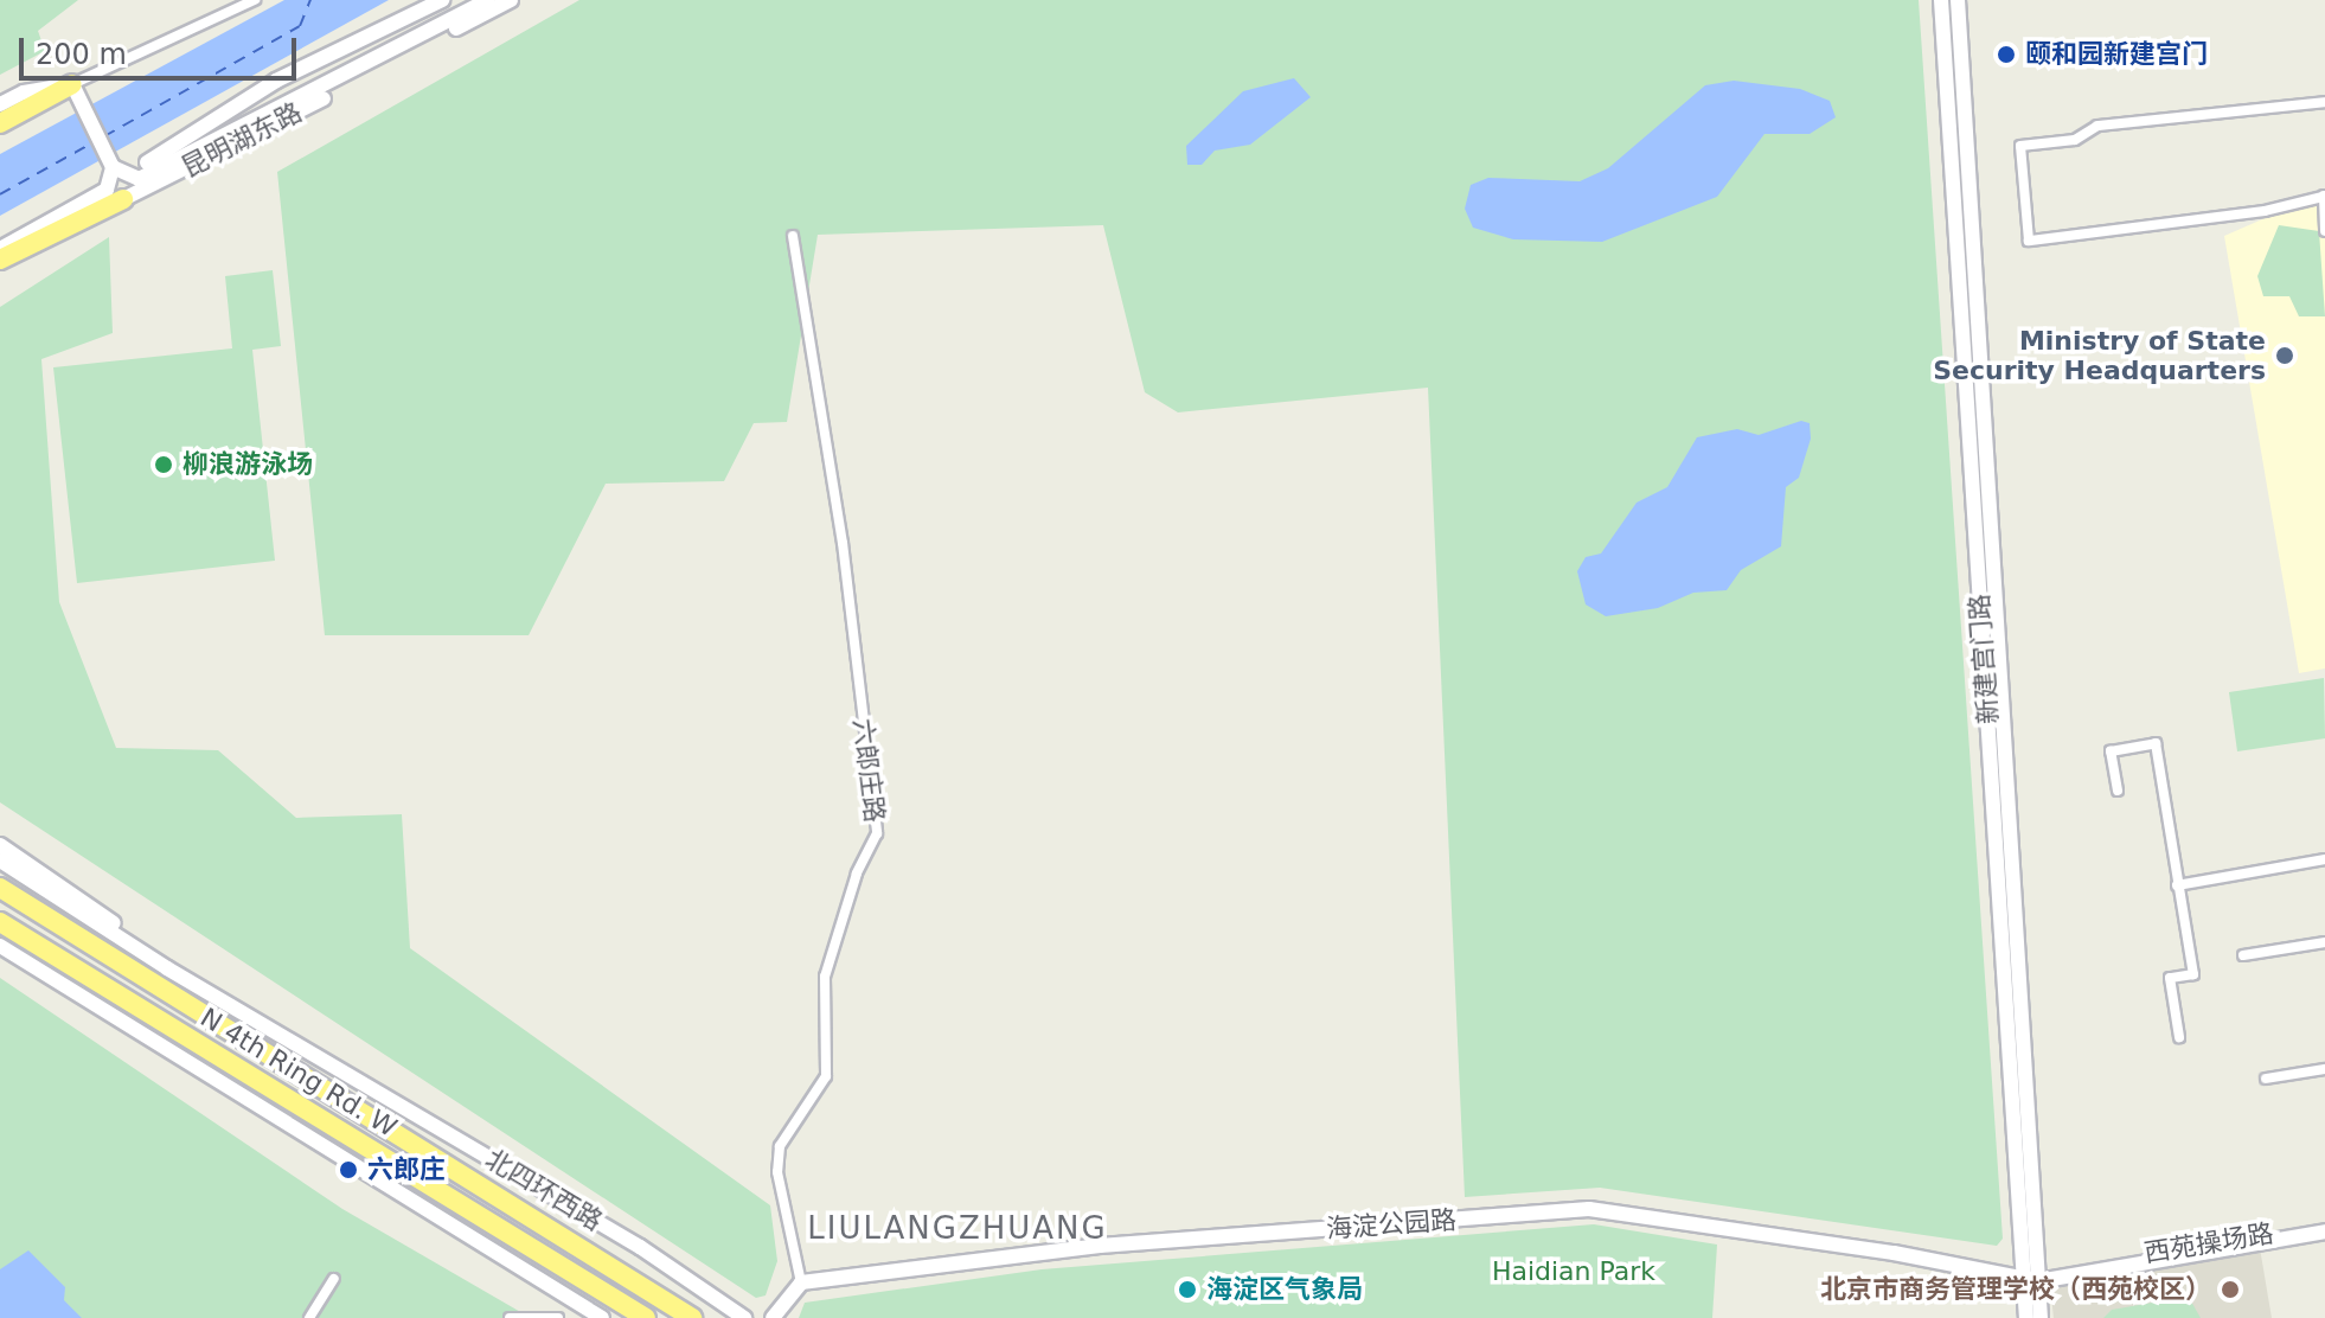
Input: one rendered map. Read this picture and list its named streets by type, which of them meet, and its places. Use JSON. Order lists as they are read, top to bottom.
{
  "streets": {
    "highway": ["N 4th Ring Rd. W"],
    "street": [
      "昆明湖东路",
      "新建宫门路",
      "六郎庄路",
      "北四环西路",
      "海淀公园路",
      "西苑操场路"
    ]
  },
  "crossings": [
    ["新建宫门路", "海淀公园路"],
    ["新建宫门路", "西苑操场路"],
    ["六郎庄路", "海淀公园路"],
    ["海淀公园路", "西苑操场路"]
  ],
  "districts": ["LIULANGZHUANG"],
  "parks": ["Haidian Park"],
  "places": [
    "颐和园新建宫门",
    "Ministry of State Security Headquarters",
    "柳浪游泳场",
    "六郎庄",
    "海淀区气象局",
    "北京市商务管理学校（西苑校区）"
  ],
  "scale_bar": "200 m"
}
